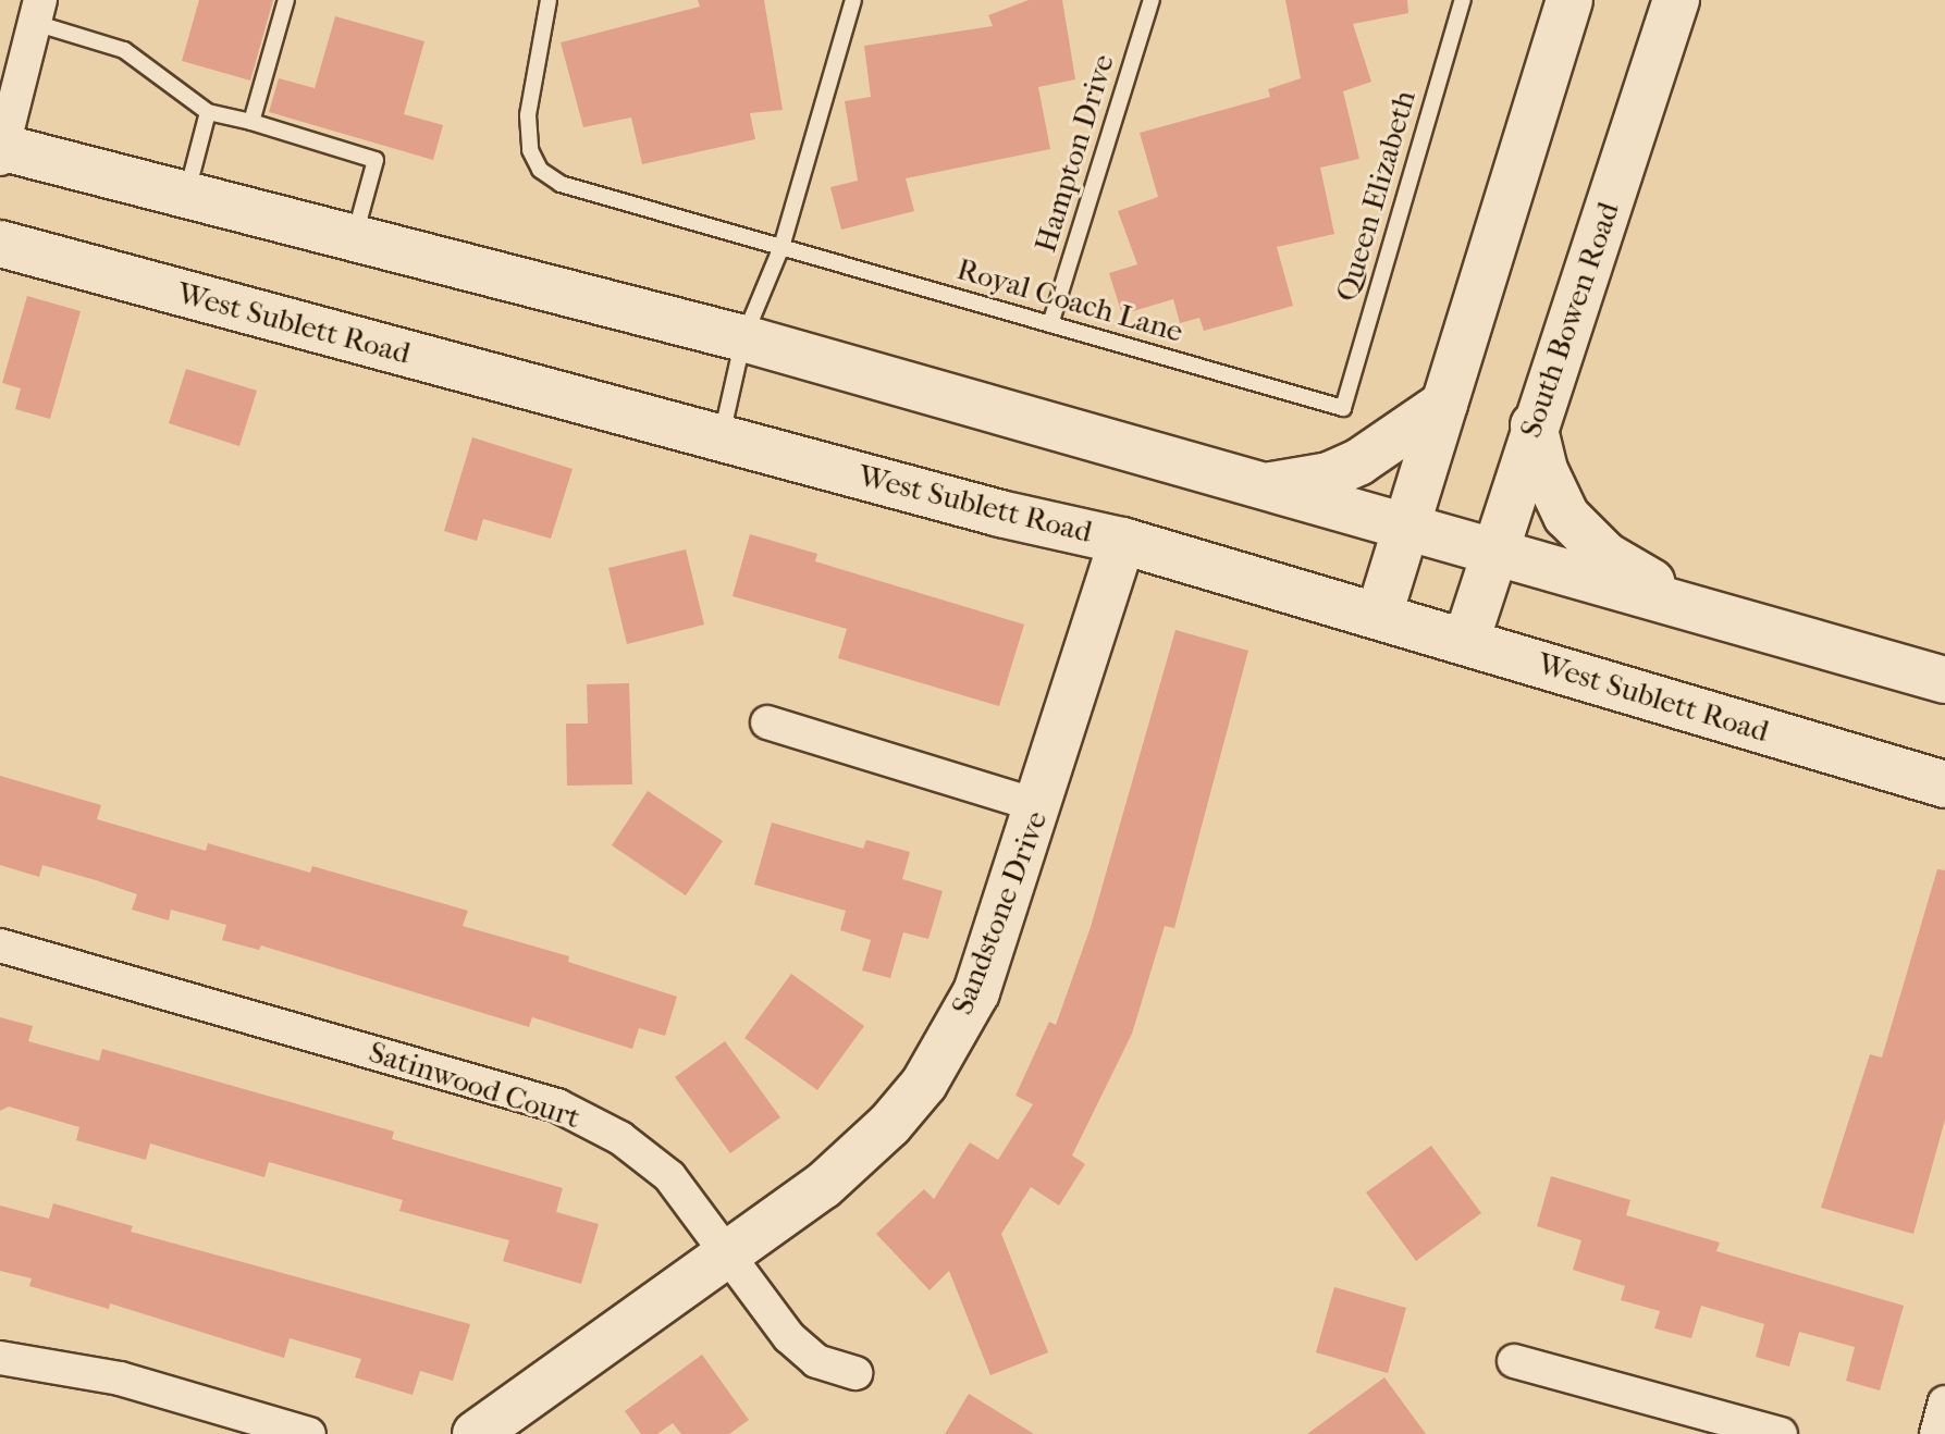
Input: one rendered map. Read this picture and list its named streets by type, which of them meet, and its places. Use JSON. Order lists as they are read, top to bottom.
{
  "streets": {
    "main road": ["South Bowen Road", "West Sublett Road", "Sandstone Drive"],
    "street": ["Satinwood Court"],
    "lane": ["Hampton Drive", "Queen Elizabeth", "Royal Coach Lane"]
  },
  "crossings": [
    ["Hampton Drive", "Royal Coach Lane"],
    ["Queen Elizabeth", "Royal Coach Lane"],
    ["South Bowen Road", "West Sublett Road"],
    ["West Sublett Road", "Sandstone Drive"],
    ["Sandstone Drive", "Satinwood Court"]
  ]
}
